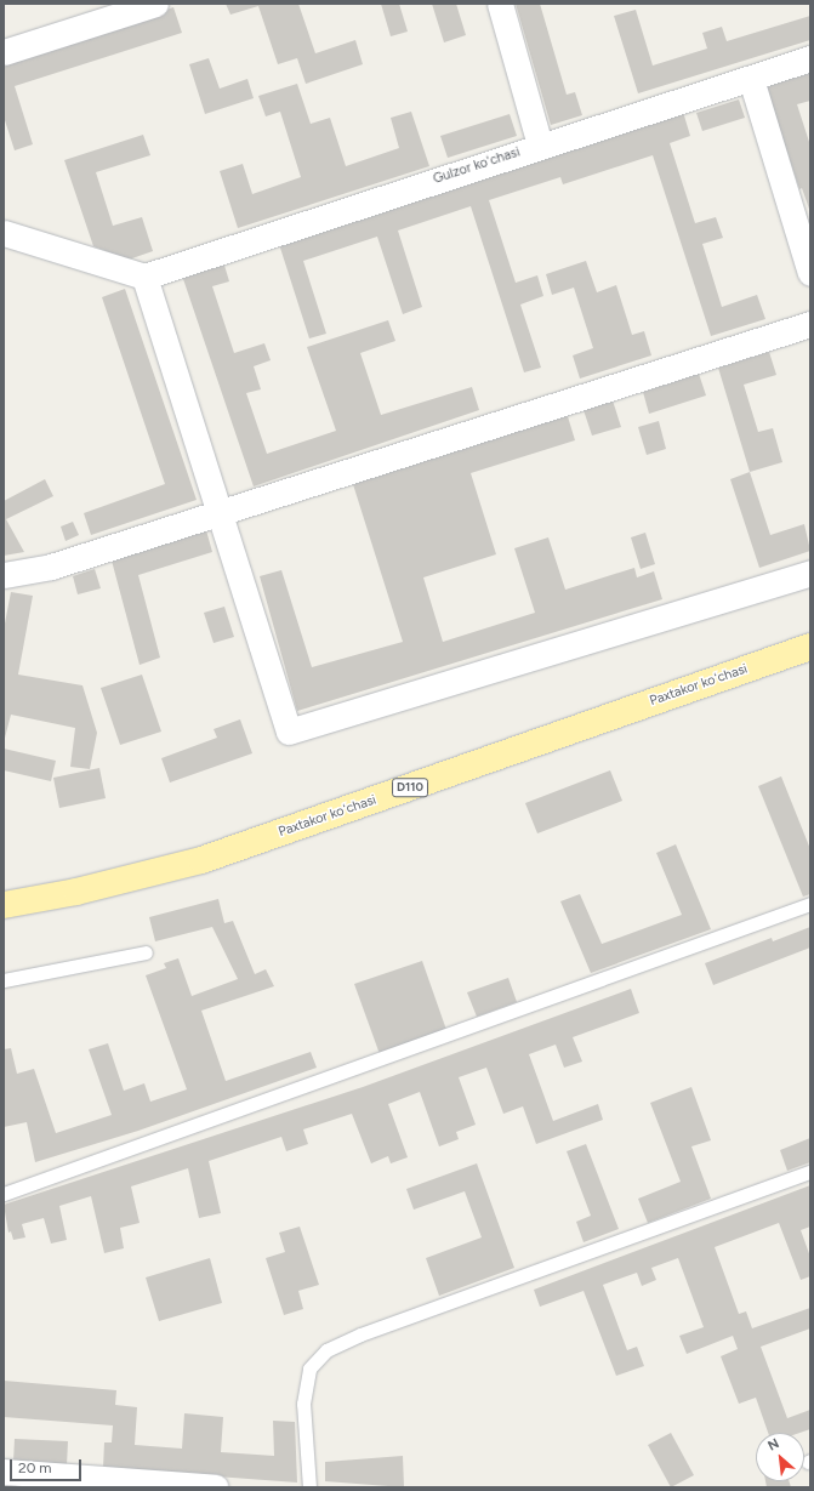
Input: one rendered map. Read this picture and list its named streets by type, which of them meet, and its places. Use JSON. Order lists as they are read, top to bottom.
{
  "streets": {
    "main road": ["Paxtakor koʻchasi", "D110"],
    "street": ["Gulzor koʻchasi"]
  },
  "scale_bar": "20 m",
  "north": "top left"
}
